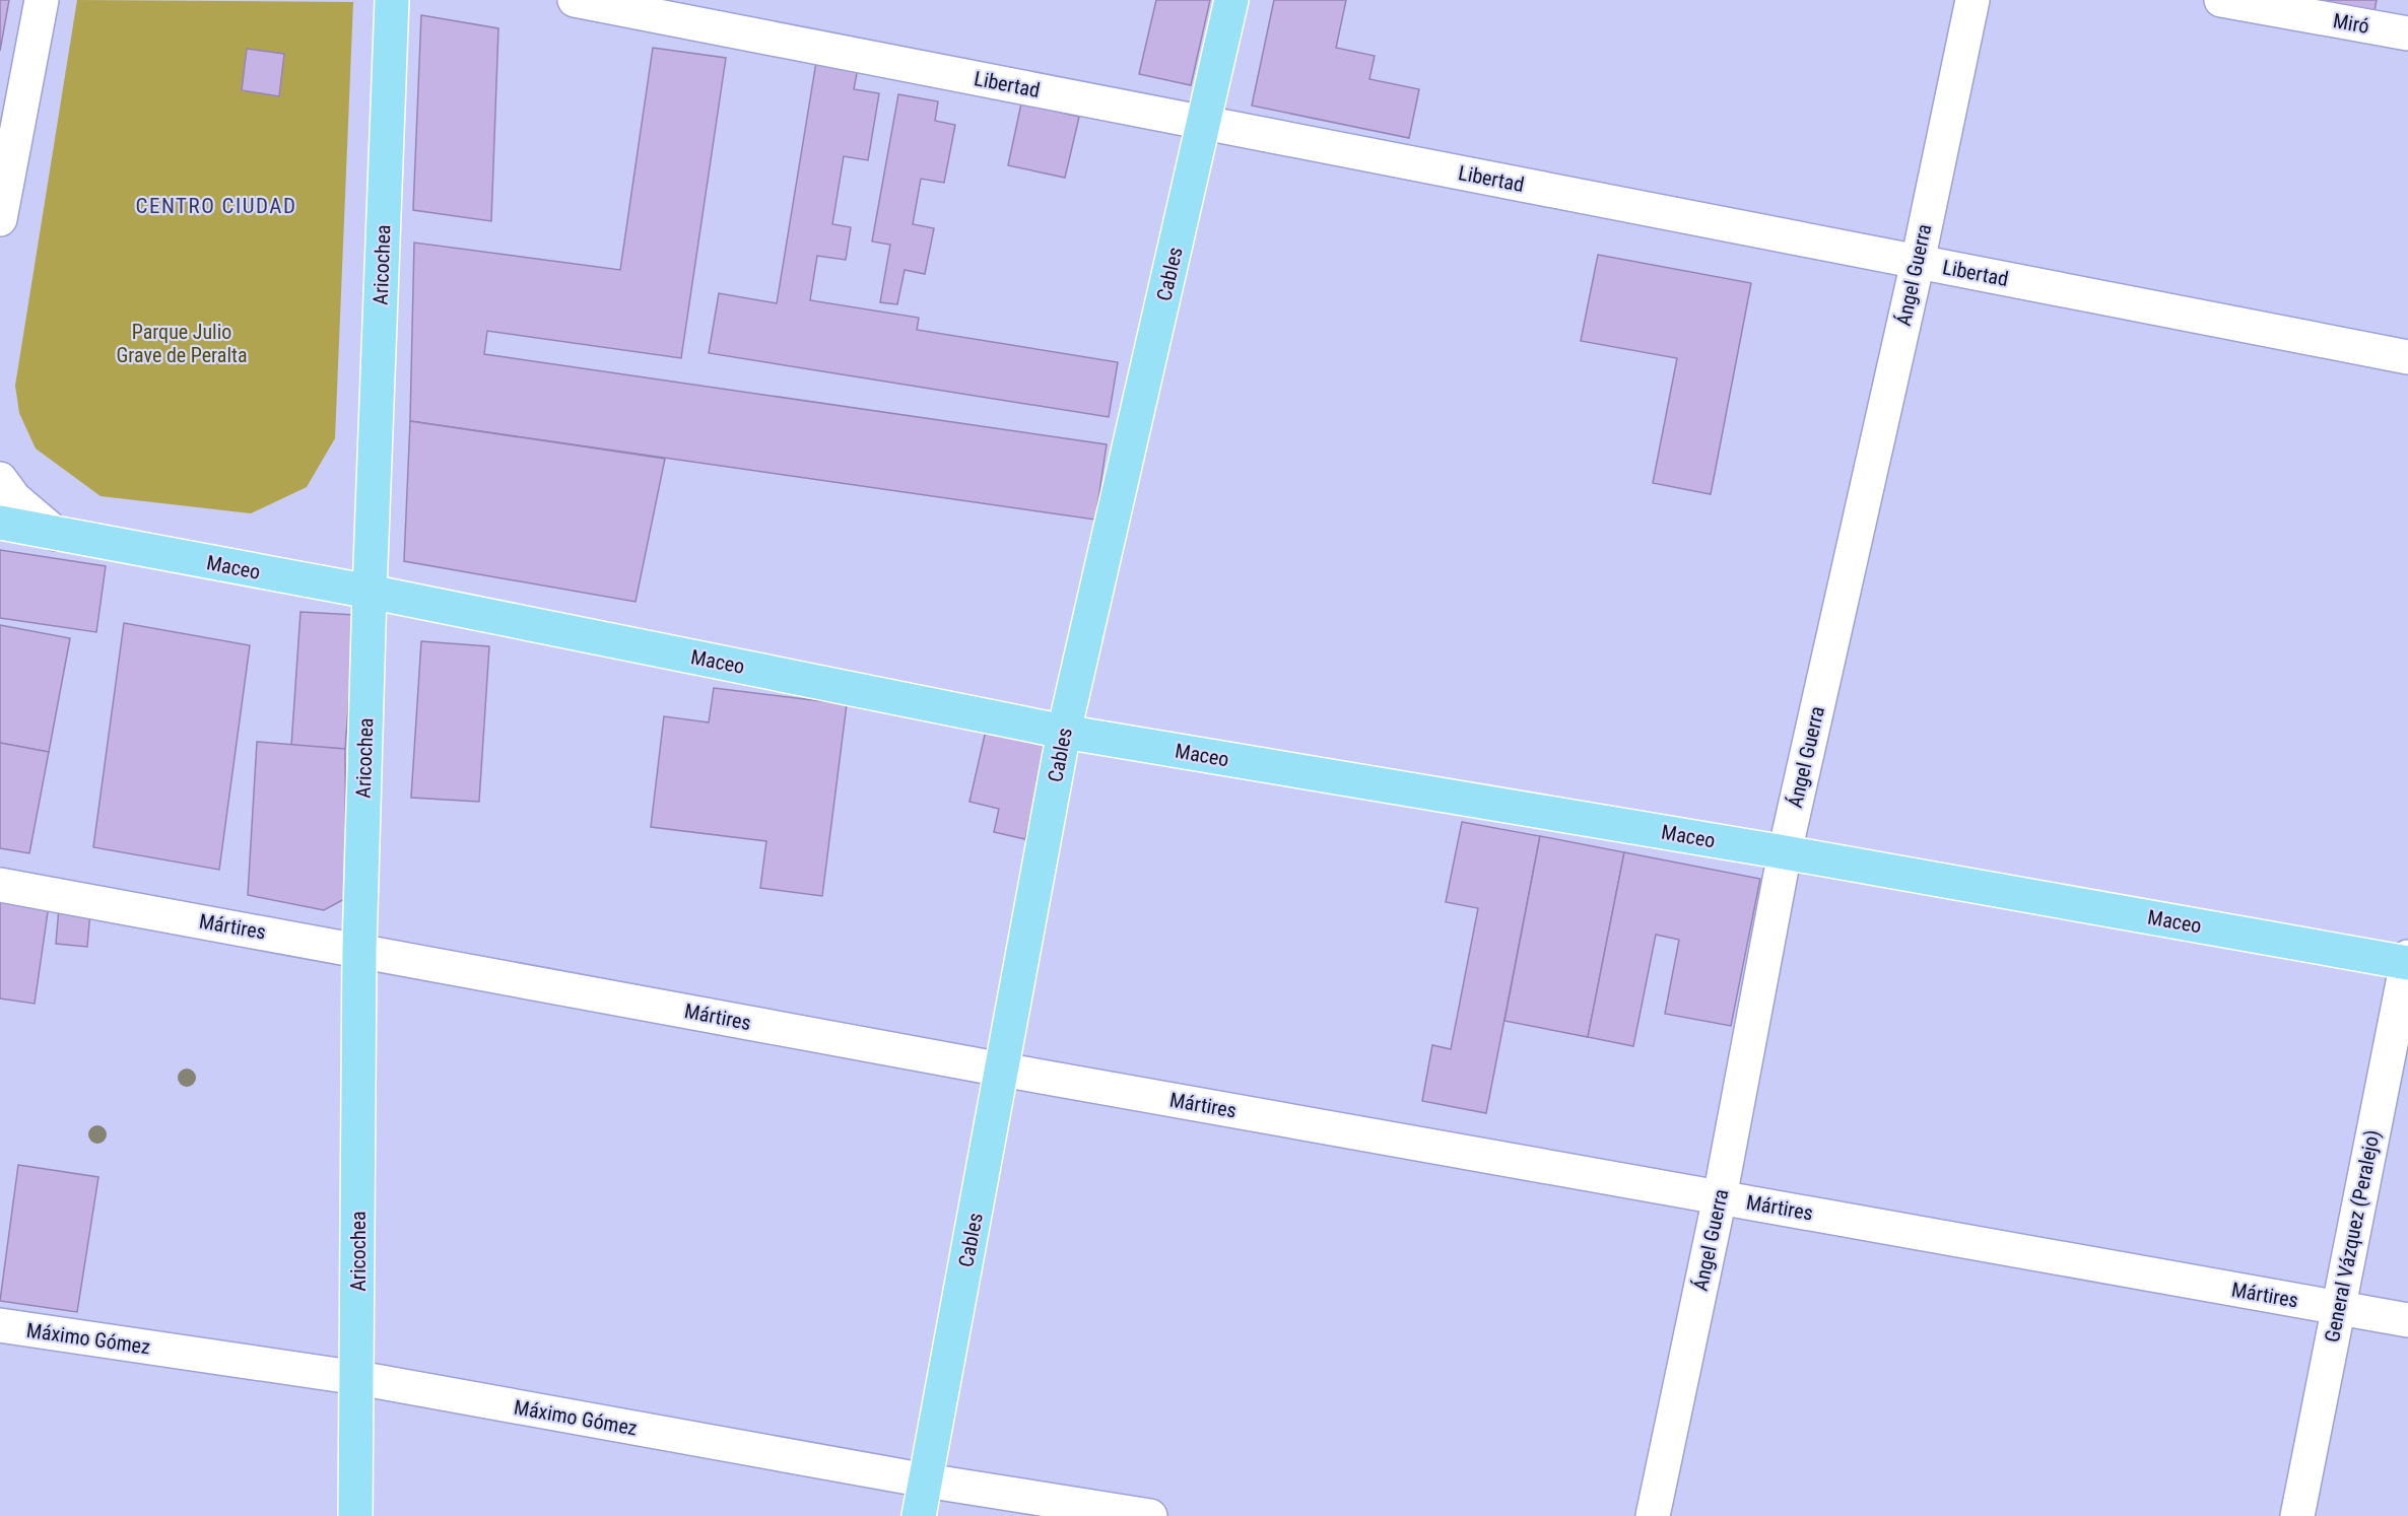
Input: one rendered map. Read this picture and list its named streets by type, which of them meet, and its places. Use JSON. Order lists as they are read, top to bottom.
{
  "streets": {
    "main road": ["Aricochea", "Cables", "Maceo"],
    "street": [
      "Miró",
      "Libertad",
      "Ángel Guerra",
      "Mártires",
      "General Vázquez (Peralejo)",
      "Máximo Gómez"
    ]
  },
  "crossings": [
    ["Libertad", "Cables"],
    ["Libertad", "Ángel Guerra"],
    ["Aricochea", "Maceo"],
    ["Aricochea", "Mártires"],
    ["Aricochea", "Máximo Gómez"],
    ["Cables", "Maceo"],
    ["Cables", "Mártires"],
    ["Cables", "Máximo Gómez"],
    ["Ángel Guerra", "Maceo"],
    ["Ángel Guerra", "Mártires"],
    ["Maceo", "General Vázquez (Peralejo)"],
    ["Mártires", "General Vázquez (Peralejo)"]
  ],
  "districts": ["CENTRO CIUDAD"],
  "parks": ["Parque Julio Grave de Peralta"]
}
